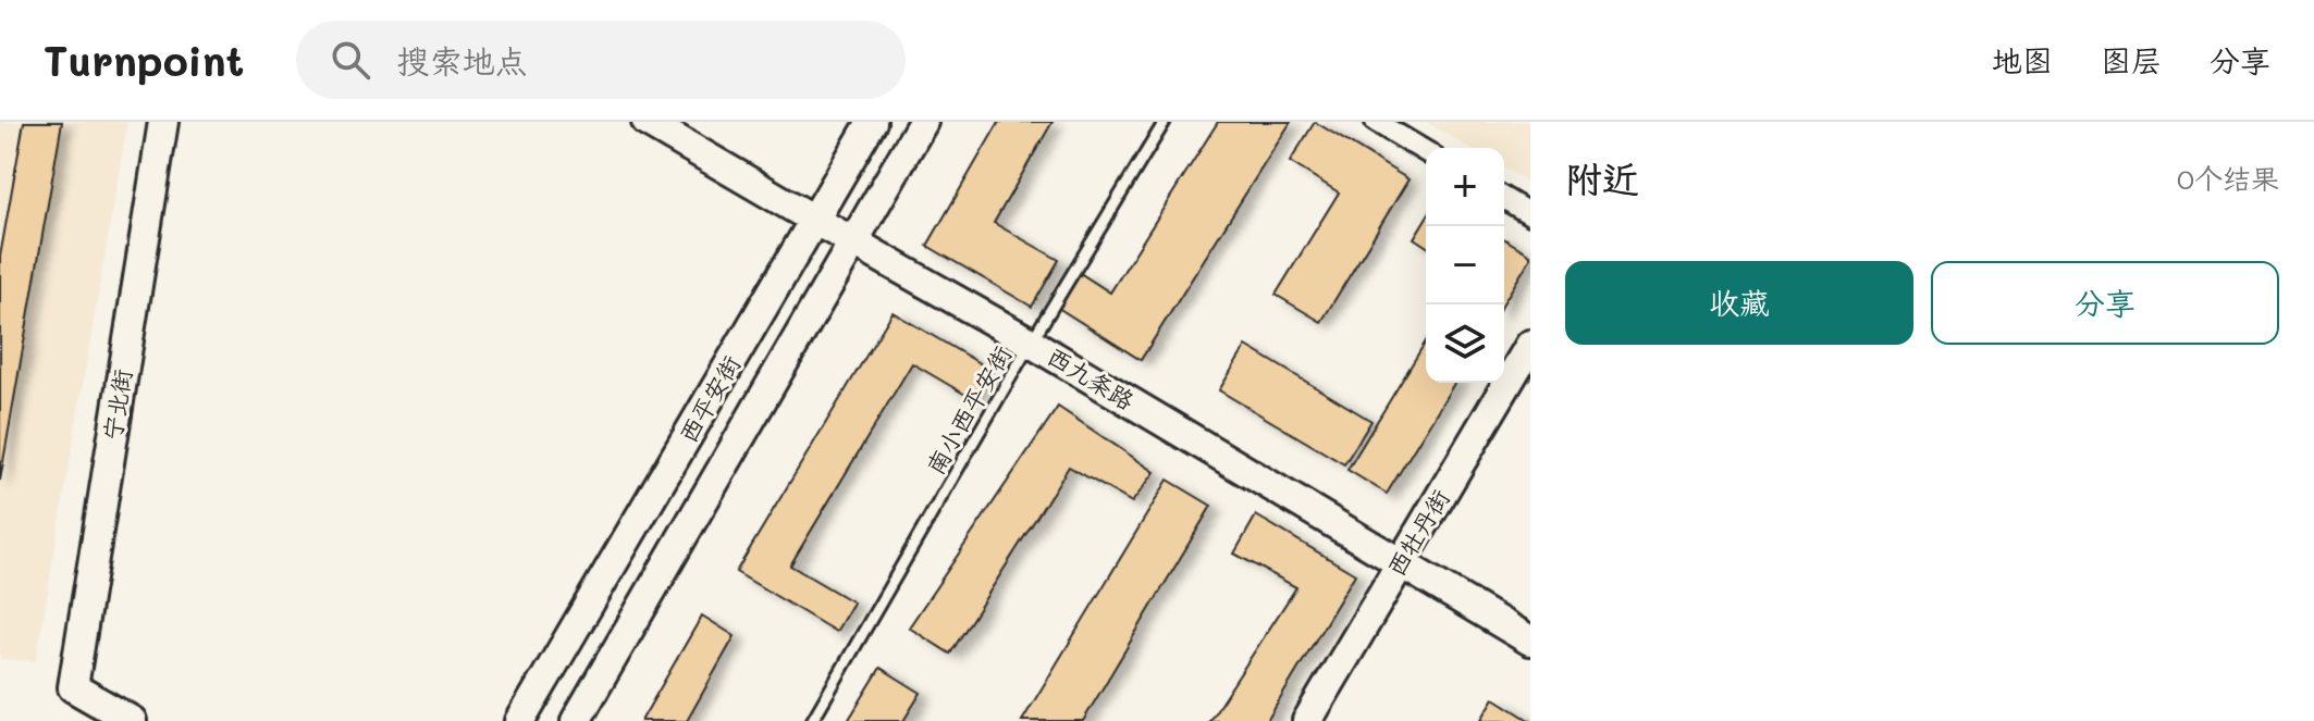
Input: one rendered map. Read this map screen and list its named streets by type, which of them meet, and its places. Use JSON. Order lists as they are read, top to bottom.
{
  "streets": {
    "main road": [
      "西九条路",
      "西平安街",
      "宁北街",
      "西牡丹街"
    ],
    "lane": ["南小西平安街"]
  },
  "crossings": [
    ["西九条路", "西平安街"],
    ["西九条路", "南小西平安街"],
    ["西九条路", "西牡丹街"]
  ],
  "page": {
    "header": "Turnpoint",
    "search": "搜索地点",
    "nav": ["地图", "图层", "分享"],
    "heading": ["附近", "0个结果"],
    "map_buttons": ["+", "−"],
    "buttons": ["收藏", "分享"]
  }
}
